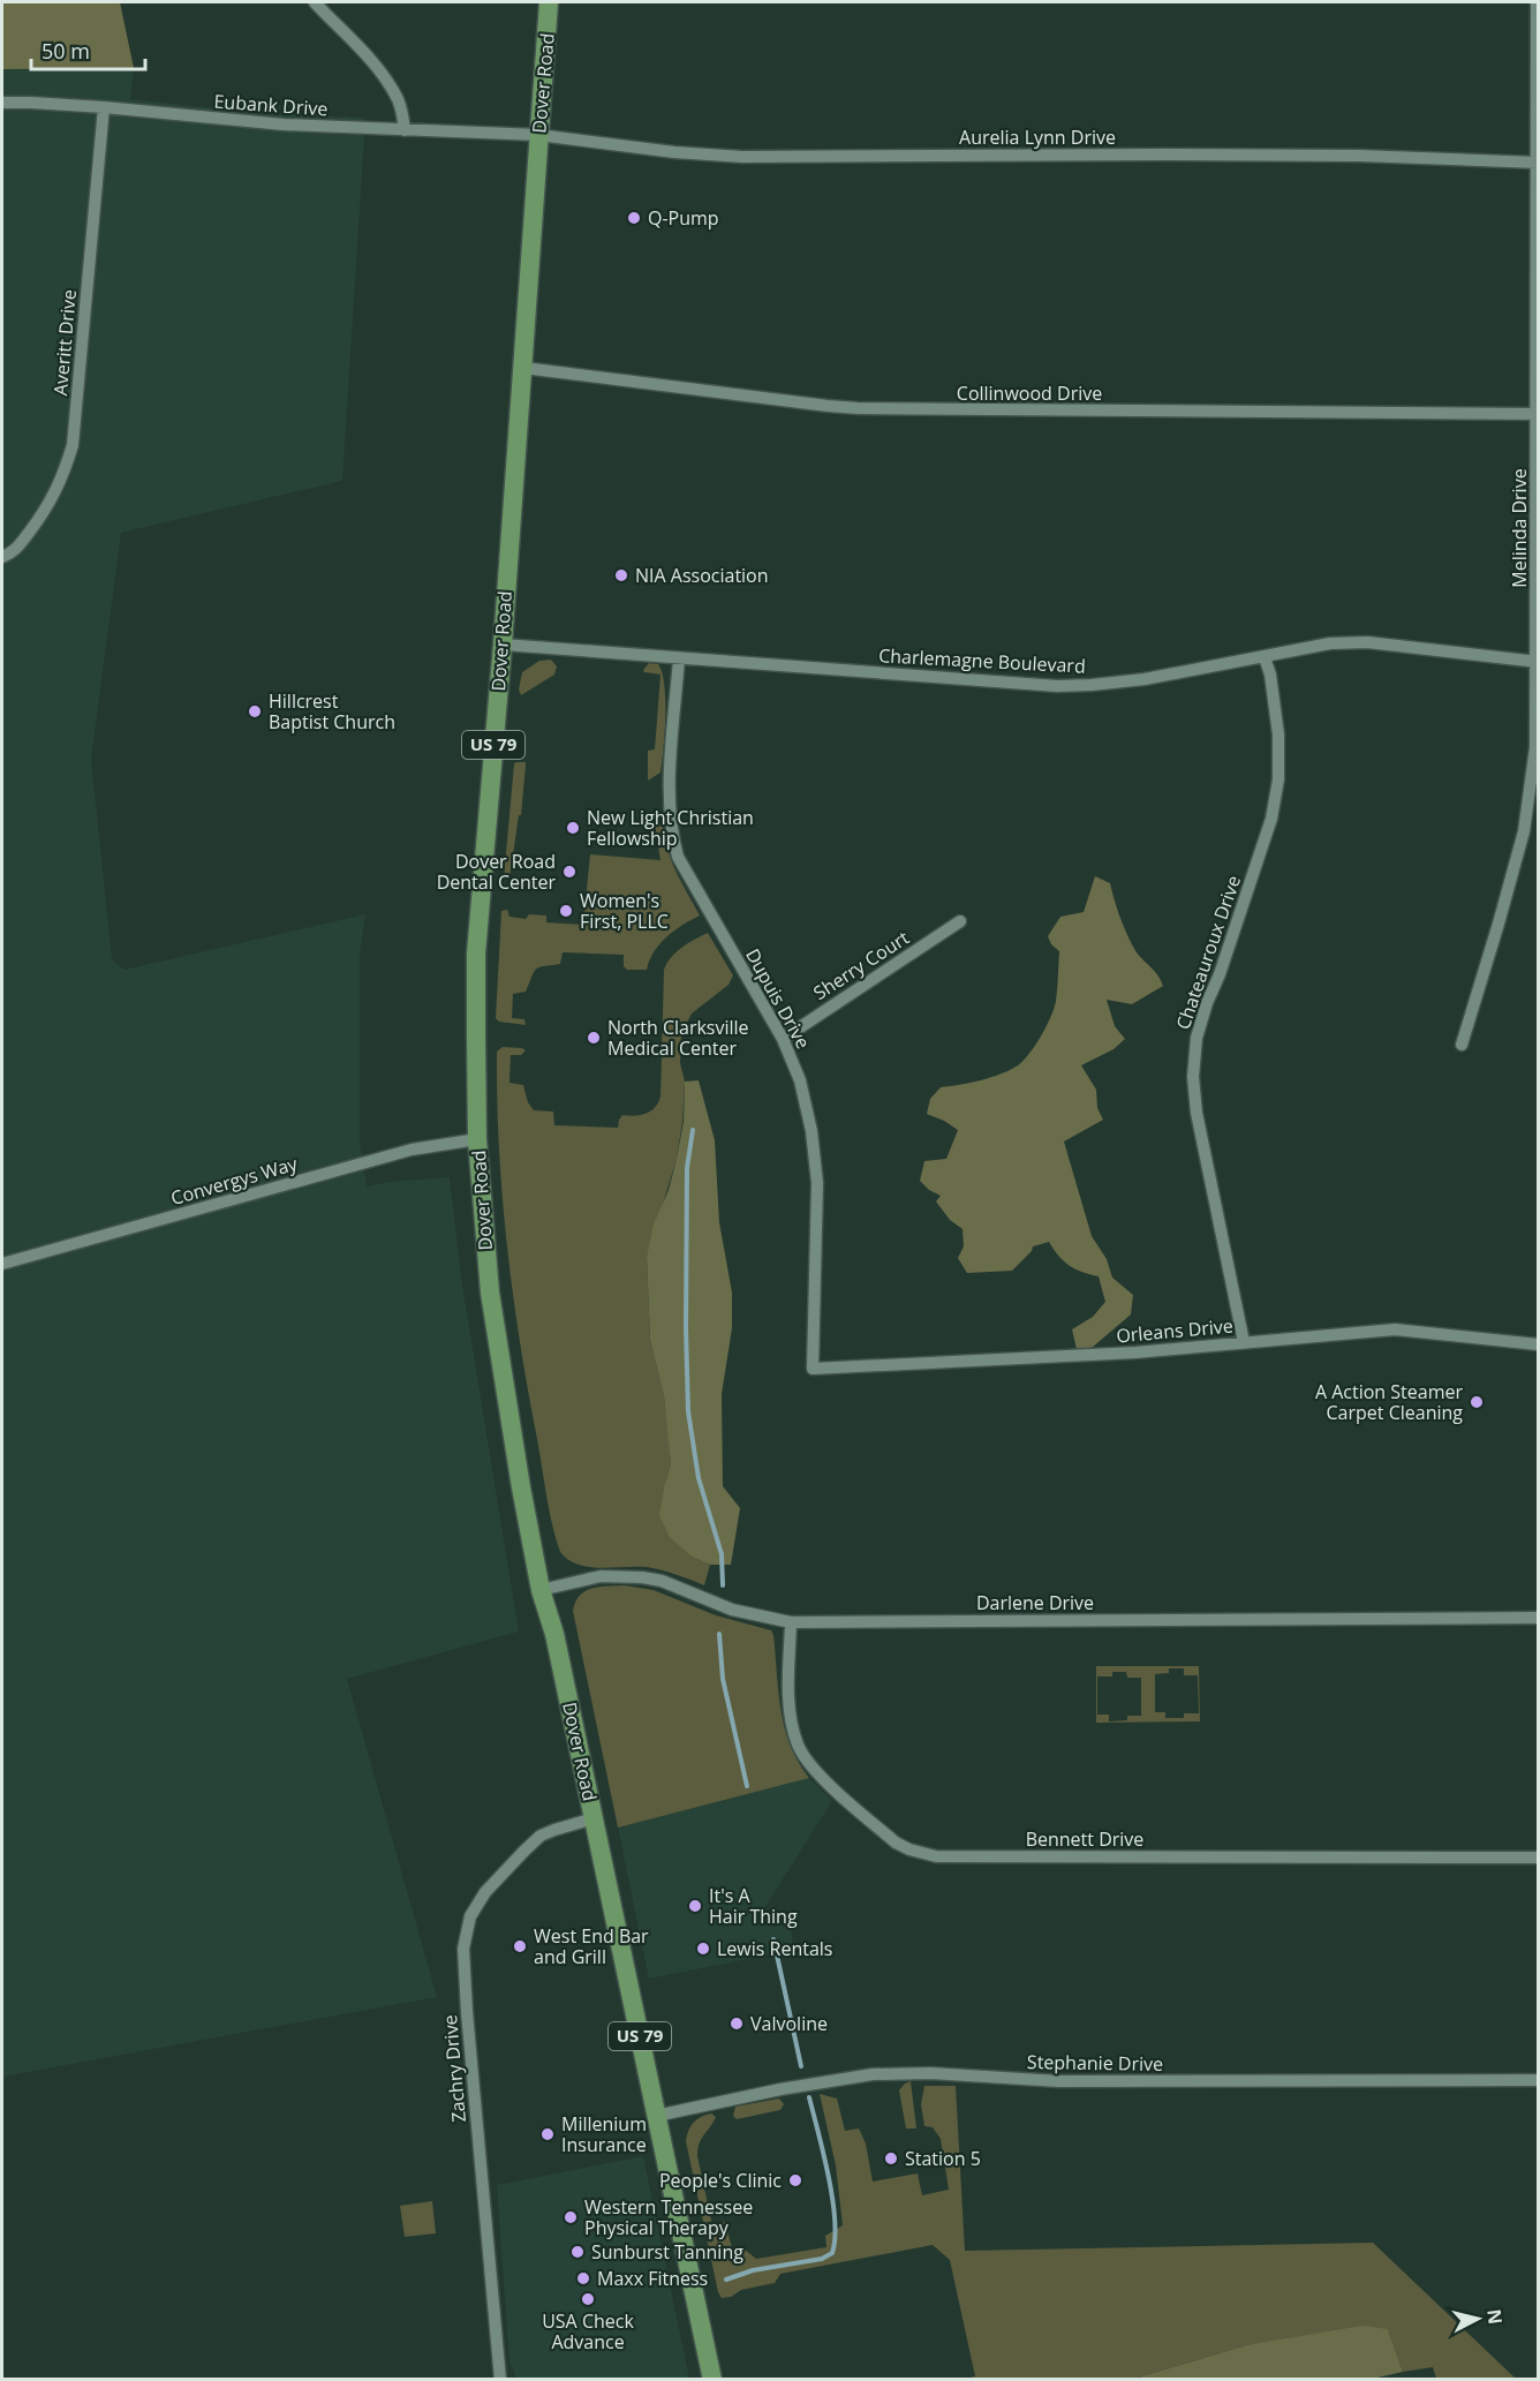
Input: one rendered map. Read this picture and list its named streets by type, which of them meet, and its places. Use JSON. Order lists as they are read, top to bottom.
{
  "streets": {
    "main road": ["Dover Road", "US 79"],
    "street": [
      "Eubank Drive",
      "Aurelia Lynn Drive",
      "Averitt Drive",
      "Collinwood Drive",
      "Melinda Drive",
      "Charlemagne Boulevard",
      "Chateauroux Drive",
      "Sherry Court",
      "Dupuis Drive",
      "Convergys Way",
      "Orleans Drive",
      "Darlene Drive",
      "Bennett Drive",
      "Stephanie Drive",
      "Zachry Drive"
    ]
  },
  "crossings": [
    ["Dover Road", "Eubank Drive"],
    ["Dover Road", "Aurelia Lynn Drive"],
    ["Dover Road", "Collinwood Drive"],
    ["Dover Road", "Charlemagne Boulevard"],
    ["Dover Road", "Convergys Way"],
    ["Dover Road", "Darlene Drive"],
    ["Dover Road", "Stephanie Drive"],
    ["Dover Road", "Zachry Drive"],
    ["Eubank Drive", "Aurelia Lynn Drive"],
    ["Eubank Drive", "Averitt Drive"],
    ["Aurelia Lynn Drive", "Melinda Drive"],
    ["Collinwood Drive", "Melinda Drive"],
    ["Melinda Drive", "Charlemagne Boulevard"],
    ["Charlemagne Boulevard", "Chateauroux Drive"],
    ["Charlemagne Boulevard", "Dupuis Drive"],
    ["Chateauroux Drive", "Orleans Drive"],
    ["Sherry Court", "Dupuis Drive"],
    ["Dupuis Drive", "Orleans Drive"],
    ["Darlene Drive", "Bennett Drive"]
  ],
  "places": [
    "Q-Pump",
    "NIA Association",
    "Hillcrest Baptist Church",
    "New Light Christian Fellowship",
    "Dover Road Dental Center",
    "Women's First, PLLC",
    "North Clarksville Medical Center",
    "A Action Steamer Carpet Cleaning",
    "It's A Hair Thing",
    "West End Bar and Grill",
    "Lewis Rentals",
    "Valvoline",
    "Millenium Insurance",
    "Station 5",
    "People's Clinic",
    "Western Tennessee Physical Therapy",
    "Sunburst Tanning",
    "Maxx Fitness",
    "USA Check Advance"
  ],
  "scale_bar": "50 m",
  "north": "right"
}
